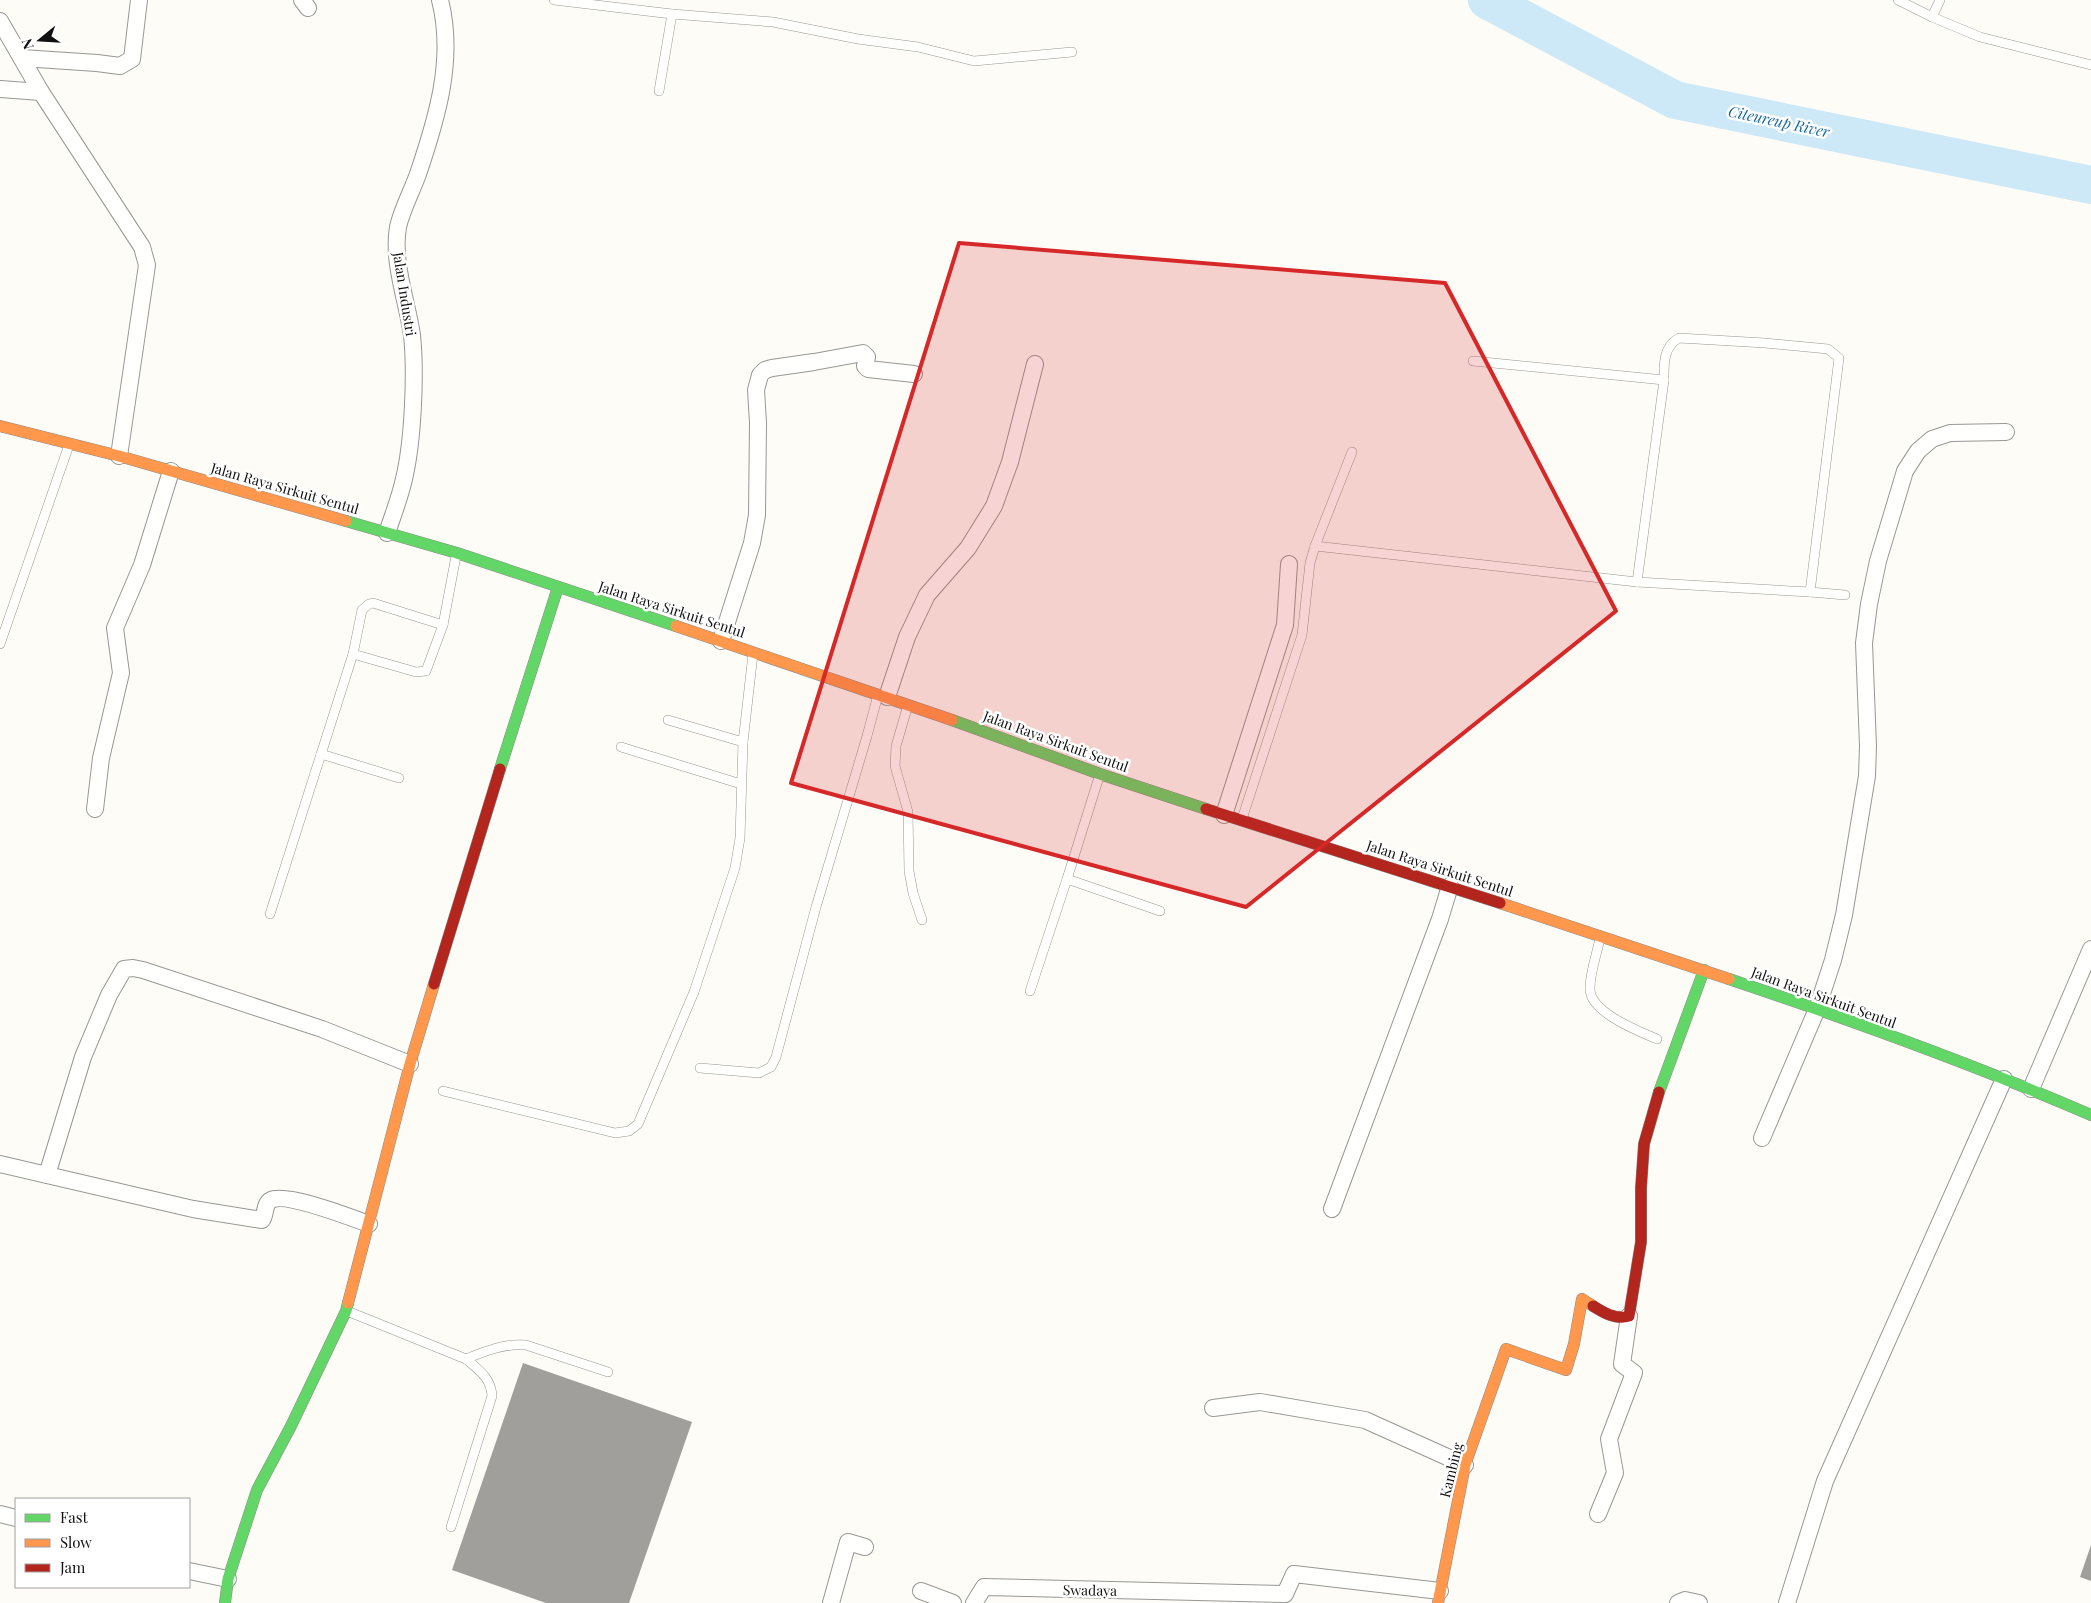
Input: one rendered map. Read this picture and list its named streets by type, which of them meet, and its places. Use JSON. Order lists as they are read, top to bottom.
{
  "streets": {
    "main road": ["Jalan Raya Sirkuit Sentul", "Kambing"],
    "street": ["Jalan Industri", "Swadaya"]
  },
  "crossings": [
    ["Jalan Industri", "Jalan Raya Sirkuit Sentul"],
    ["Kambing", "Swadaya"]
  ],
  "water": ["Citeureup River"],
  "legend": ["Fast", "Slow", "Jam"],
  "north": "left"
}
